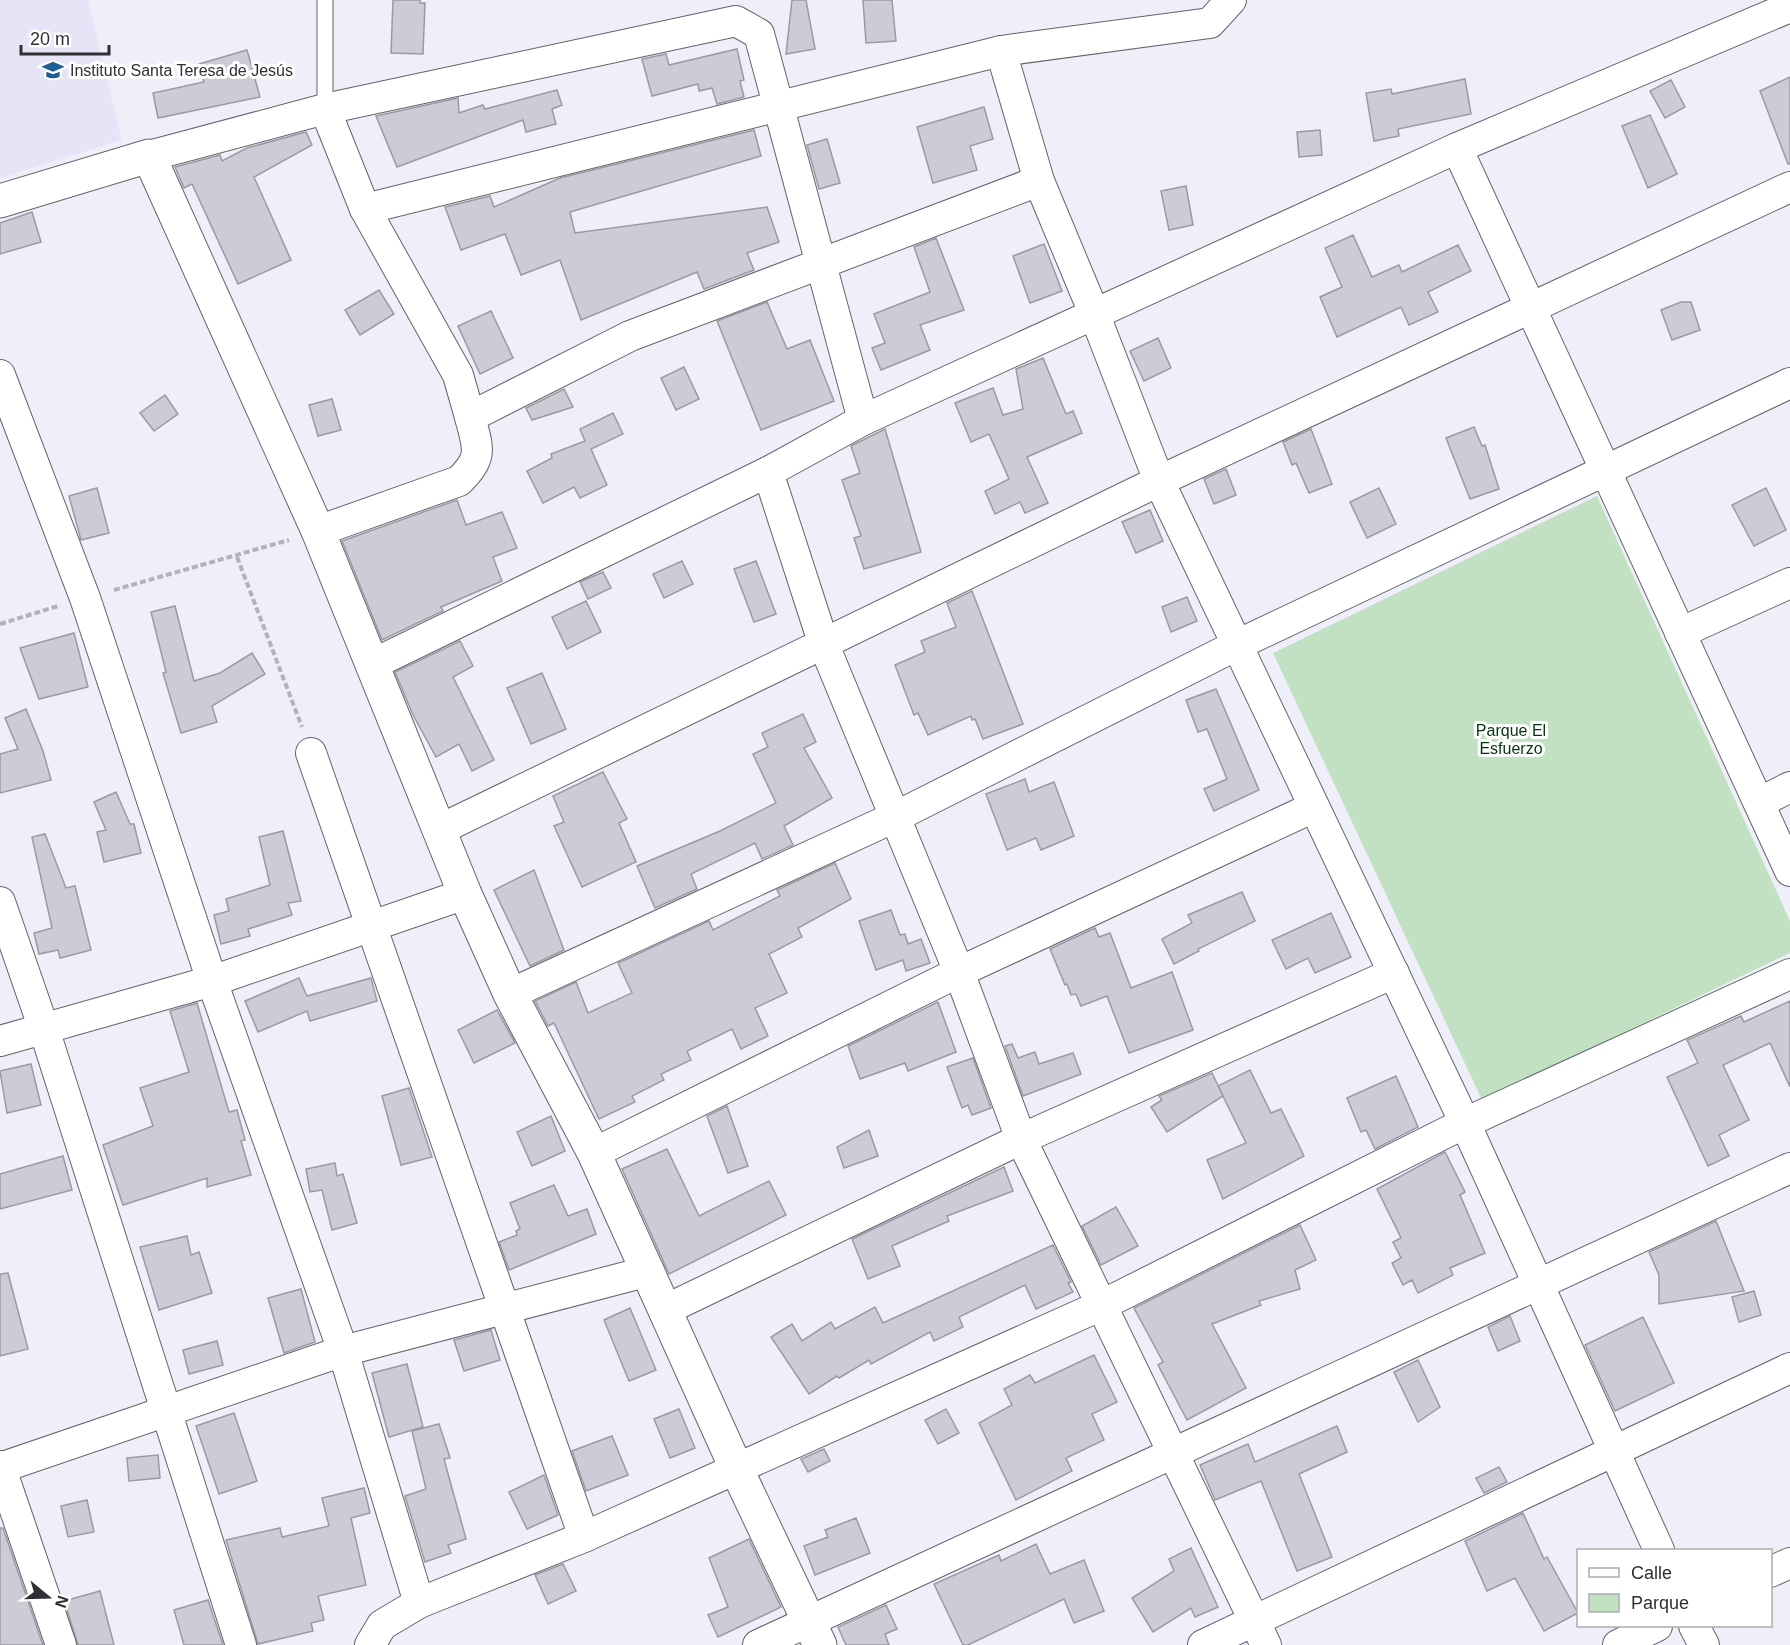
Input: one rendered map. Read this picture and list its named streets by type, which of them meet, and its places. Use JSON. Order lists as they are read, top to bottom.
{
  "parks": ["Parque El Esfuerzo"],
  "places": {
    "school or university": ["Instituto Santa Teresa de Jesús"]
  },
  "legend": ["Calle", "Parque"],
  "scale_bar": "20 m",
  "north": "right"
}
